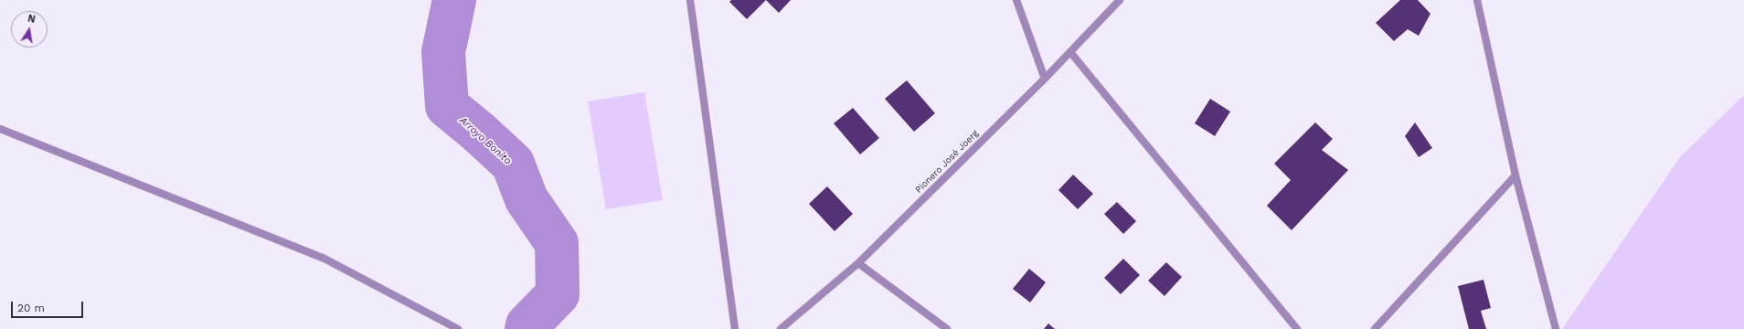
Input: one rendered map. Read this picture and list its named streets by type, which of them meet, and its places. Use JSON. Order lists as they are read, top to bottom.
{
  "streets": {
    "street": ["Pionero José Joerg"]
  },
  "water": ["Arroyo Bonito"],
  "scale_bar": "20 m",
  "north": "top"
}
